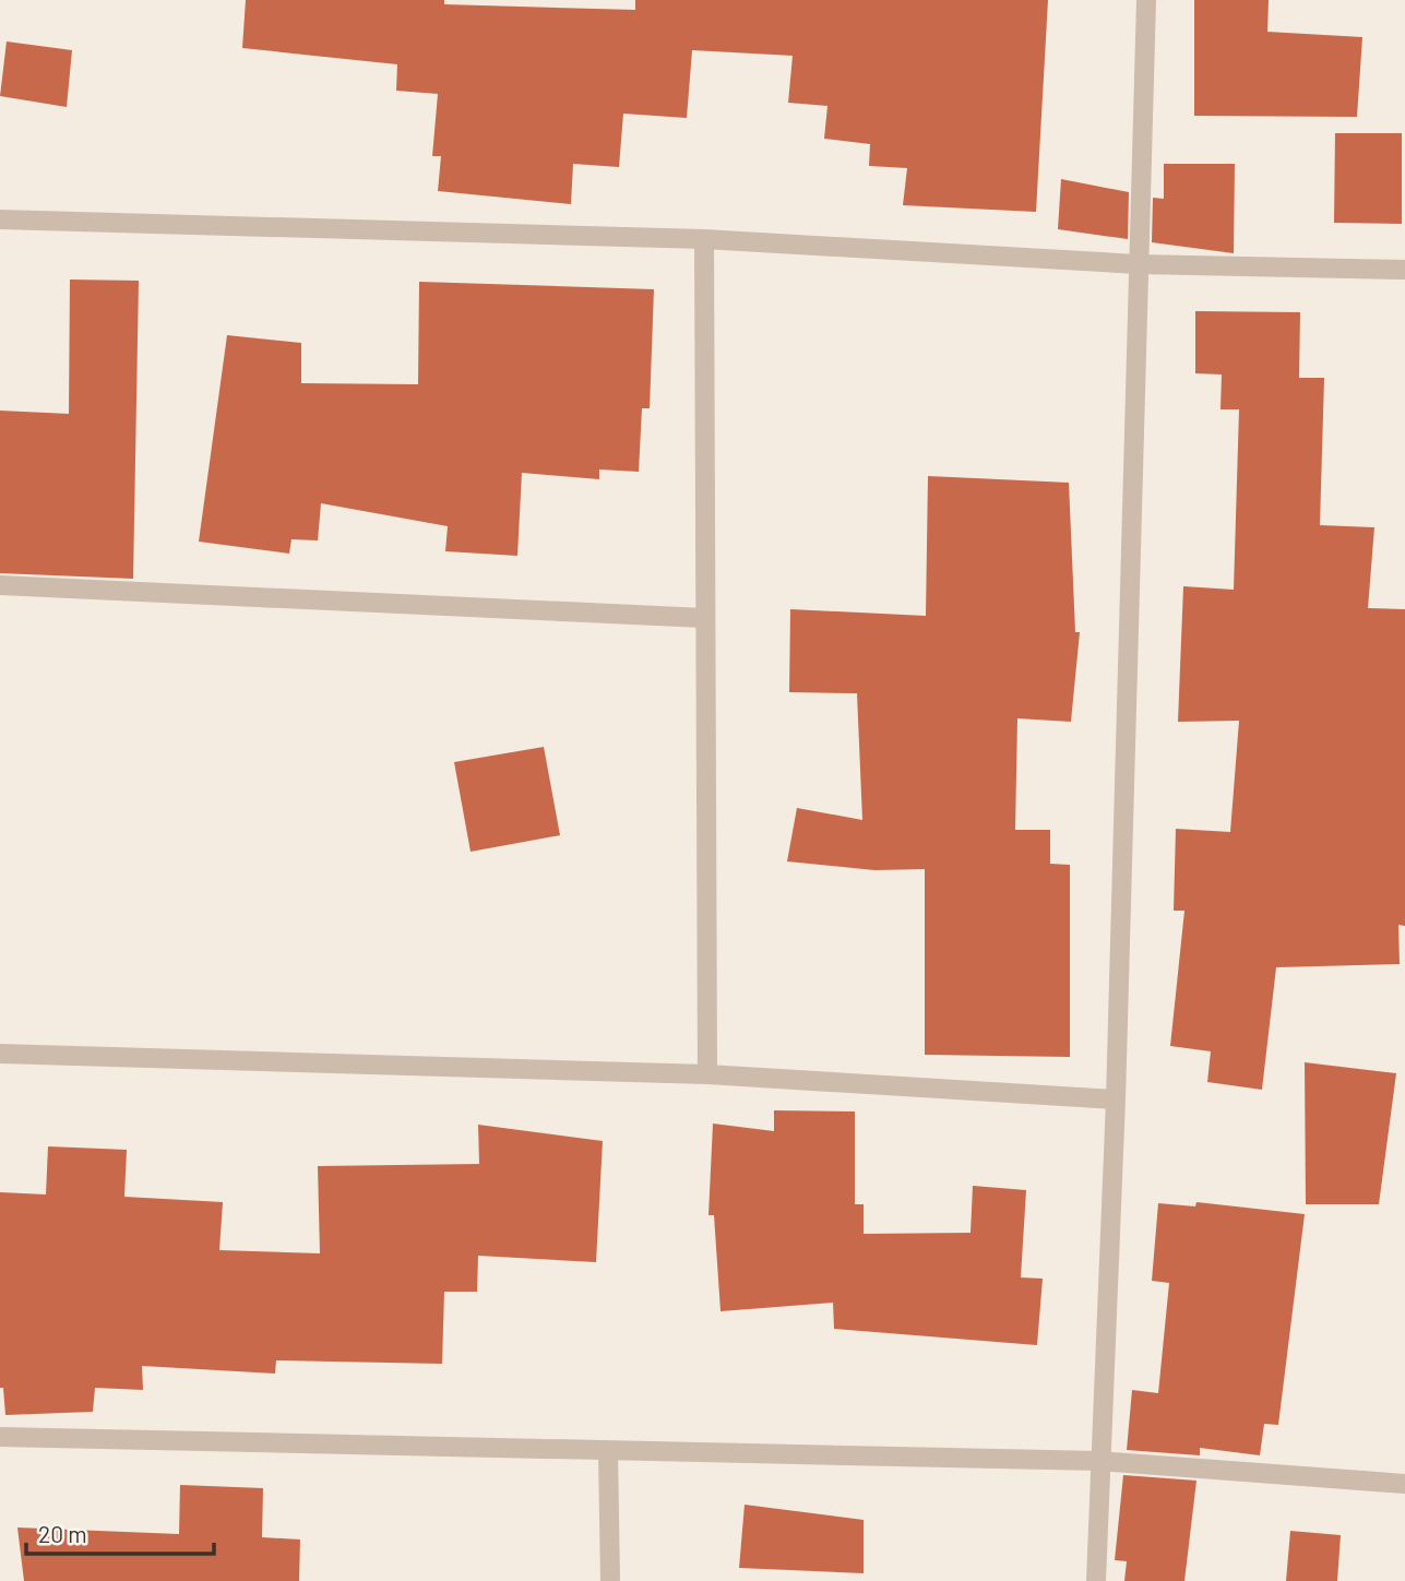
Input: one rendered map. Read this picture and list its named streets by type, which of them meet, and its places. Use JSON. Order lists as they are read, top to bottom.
{
  "scale_bar": "20 m"
}
